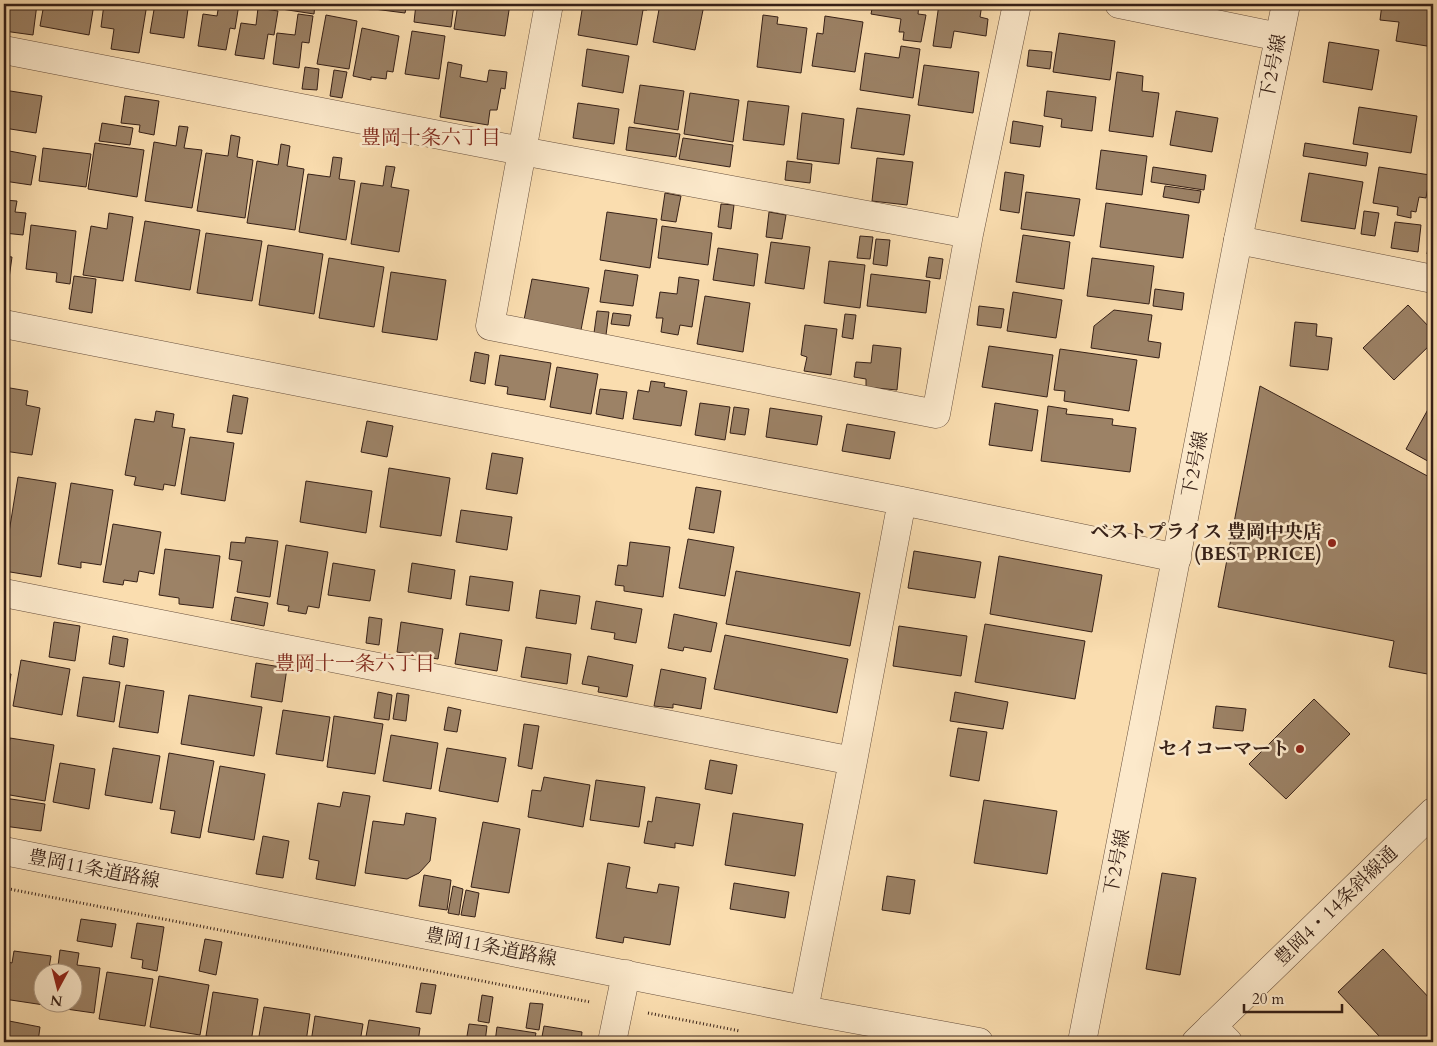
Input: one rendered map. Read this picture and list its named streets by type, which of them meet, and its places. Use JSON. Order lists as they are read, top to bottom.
{
  "streets": {
    "street": ["下2号線", "豊岡11条道路線", "豊岡4・14条斜線通"]
  },
  "districts": ["豊岡十条六丁目", "豊岡十一条六丁目"],
  "places": ["ベストプライス 豊岡中央店 (BEST PRICE)", "セイコーマート"],
  "scale_bar": "20 m",
  "north": "bottom"
}
